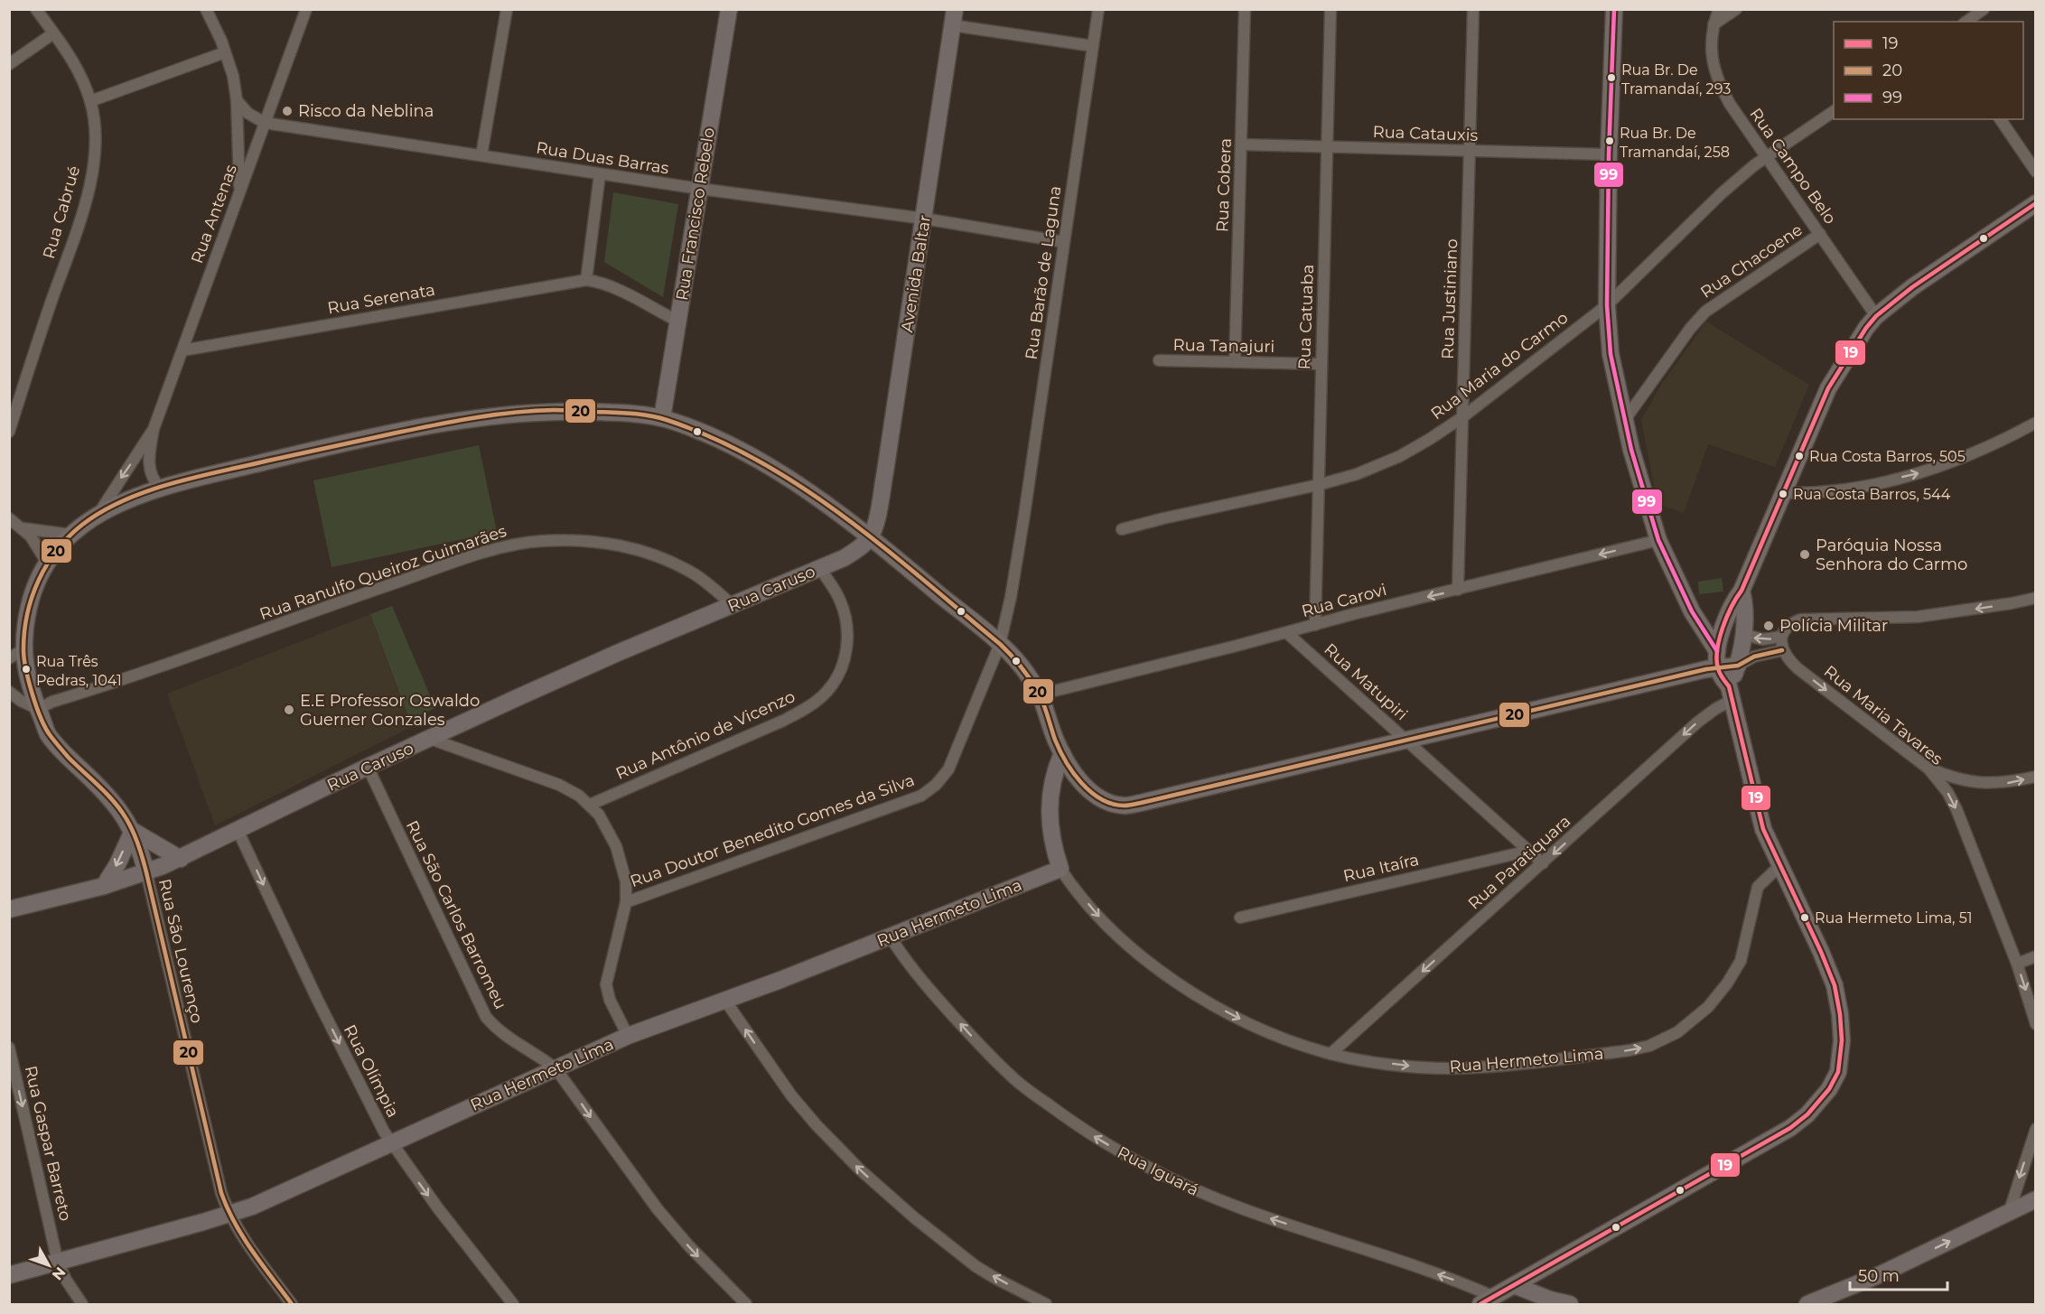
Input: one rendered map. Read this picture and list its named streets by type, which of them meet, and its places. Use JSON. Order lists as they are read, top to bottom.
{
  "streets": {
    "street": [
      "Rua Catauxis",
      "Rua Duas Barras",
      "Rua Campo Belo",
      "Rua Cobera",
      "Rua Cabrué",
      "Rua Antenas",
      "Rua Francisco Rebelo",
      "Rua Chacoene",
      "Rua Barão de Laguna",
      "Avenida Baltar",
      "Rua Serenata",
      "Rua Justiniano",
      "Rua Catuaba",
      "Rua Tanajuri",
      "Rua Maria do Carmo",
      "Rua Ranulfo Queiroz Guimarães",
      "Rua Caruso",
      "Rua Carovi",
      "Rua Matupiri",
      "Rua Maria Tavares",
      "Rua Antônio de Vicenzo",
      "Rua Doutor Benedito Gomes da Silva",
      "Rua Paratiquara",
      "Rua Itaíra",
      "Rua Hermeto Lima",
      "Rua São Carlos Barromeu",
      "Rua São Lourenço",
      "Rua Olímpia",
      "Rua Gaspar Barreto",
      "Rua Iguará"
    ]
  },
  "crossings": [
    ["Rua Catauxis", "Rua Cobera"],
    ["Rua Catauxis", "Rua Justiniano"],
    ["Rua Catauxis", "Rua Catuaba"],
    ["Rua Duas Barras", "Rua Antenas"],
    ["Rua Duas Barras", "Rua Francisco Rebelo"],
    ["Rua Duas Barras", "Rua Barão de Laguna"],
    ["Rua Duas Barras", "Avenida Baltar"],
    ["Rua Campo Belo", "Rua Chacoene"],
    ["Rua Campo Belo", "Rua Maria do Carmo"],
    ["Rua Cobera", "Rua Tanajuri"],
    ["Rua Antenas", "Rua Serenata"],
    ["Rua Barão de Laguna", "Rua Doutor Benedito Gomes da Silva"],
    ["Avenida Baltar", "Rua Caruso"],
    ["Rua Justiniano", "Rua Maria do Carmo"],
    ["Rua Justiniano", "Rua Carovi"],
    ["Rua Catuaba", "Rua Tanajuri"],
    ["Rua Catuaba", "Rua Maria do Carmo"],
    ["Rua Catuaba", "Rua Carovi"],
    ["Rua Ranulfo Queiroz Guimarães", "Rua Caruso"],
    ["Rua Caruso", "Rua Antônio de Vicenzo"],
    ["Rua Caruso", "Rua São Carlos Barromeu"],
    ["Rua Caruso", "Rua São Lourenço"],
    ["Rua Caruso", "Rua Olímpia"],
    ["Rua Carovi", "Rua Matupiri"],
    ["Rua Matupiri", "Rua Paratiquara"],
    ["Rua Matupiri", "Rua Itaíra"],
    ["Rua Paratiquara", "Rua Hermeto Lima"],
    ["Rua Hermeto Lima", "Rua São Carlos Barromeu"],
    ["Rua Hermeto Lima", "Rua São Lourenço"],
    ["Rua Hermeto Lima", "Rua Olímpia"],
    ["Rua Hermeto Lima", "Rua Gaspar Barreto"],
    ["Rua Hermeto Lima", "Rua Iguará"]
  ],
  "one_way": [
    "Rua Carovi",
    "Rua Maria Tavares",
    "Rua Paratiquara",
    "Rua Hermeto Lima",
    "Rua São Carlos Barromeu",
    "Rua Olímpia",
    "Rua Gaspar Barreto",
    "Rua Iguará"
  ],
  "places": [
    "Rua Br. De Tramandaí, 293",
    "Risco da Neblina",
    "Rua Br. De Tramandaí, 258",
    "Rua Costa Barros, 505",
    "Rua Costa Barros, 544",
    "Paróquia Nossa Senhora do Carmo",
    "Polícia Militar",
    "Rua Três Pedras, 1041",
    "E.E Professor Oswaldo Guerner Gonzales",
    "Rua Hermeto Lima, 51"
  ],
  "lines": ["transit line 99", "transit line 19", "transit line 20"],
  "legend": ["19", "20", "99"],
  "scale_bar": "50 m",
  "north": "bottom right"
}
